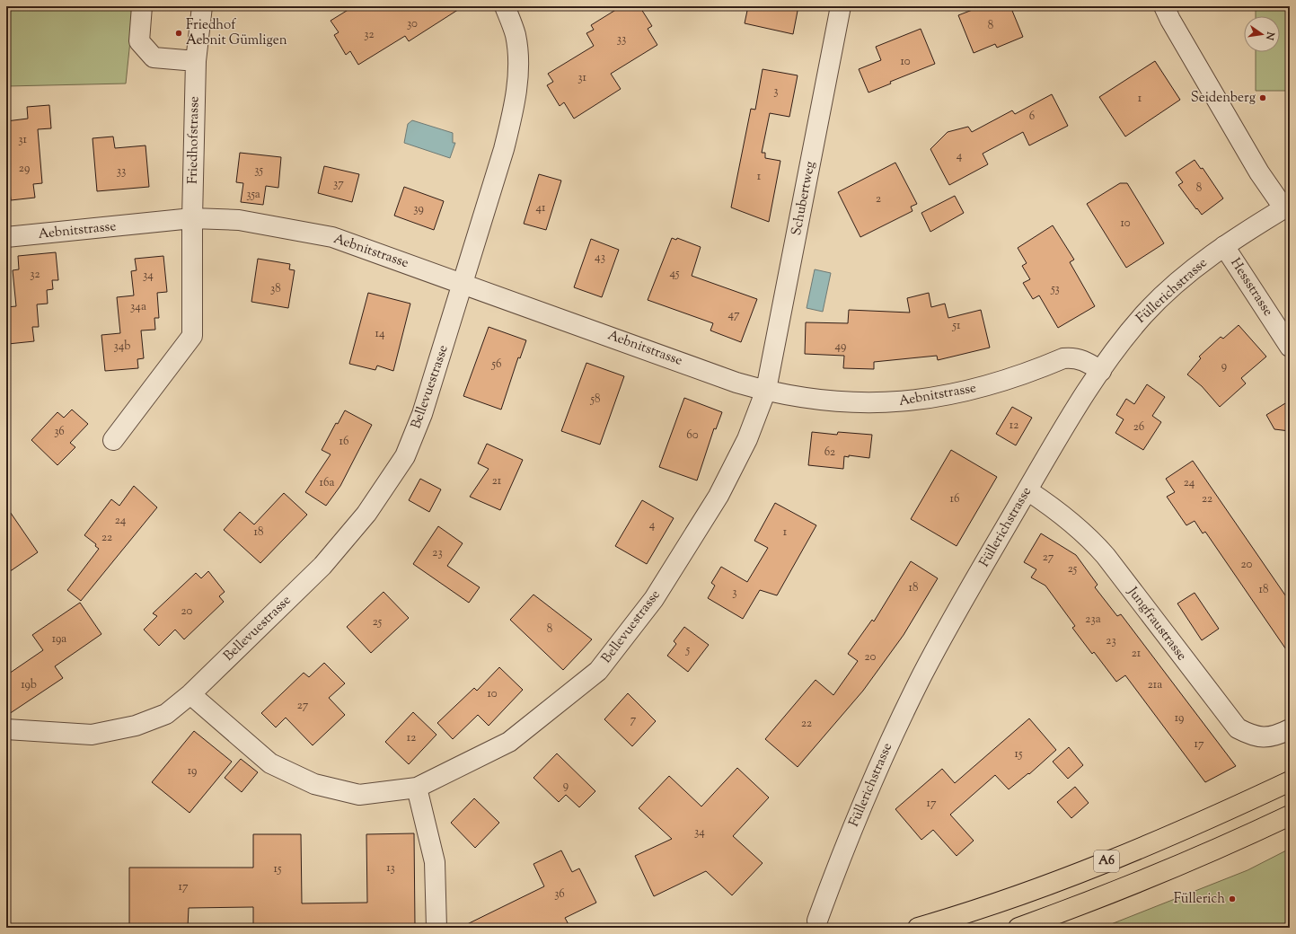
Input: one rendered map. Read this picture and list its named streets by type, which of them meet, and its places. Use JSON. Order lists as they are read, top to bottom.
{
  "streets": {
    "highway": ["A6"],
    "street": [
      "Friedhofstrasse",
      "Schubertweg",
      "Aebnitstrasse",
      "Hessstrasse",
      "Füllerichstrasse",
      "Bellevuestrasse",
      "Jungfraustrasse"
    ]
  },
  "crossings": [
    ["Friedhofstrasse", "Aebnitstrasse"],
    ["Schubertweg", "Aebnitstrasse"],
    ["Schubertweg", "Bellevuestrasse"],
    ["Aebnitstrasse", "Füllerichstrasse"],
    ["Aebnitstrasse", "Bellevuestrasse"],
    ["Hessstrasse", "Füllerichstrasse"],
    ["Füllerichstrasse", "Jungfraustrasse"]
  ],
  "places": ["Friedhof Aebnit Gümligen", "Seidenberg", "Füllerich"],
  "house_numbers": [
    "30",
    "8",
    "32",
    "33",
    "10",
    "31",
    "3",
    "1",
    "6",
    "31",
    "4",
    "29",
    "35",
    "33",
    "1",
    "37",
    "8",
    "35a",
    "2",
    "41",
    "39",
    "10",
    "43",
    "45",
    "32",
    "34",
    "38",
    "53",
    "34a",
    "47",
    "51",
    "14",
    "34b",
    "49",
    "56",
    "9",
    "58",
    "12",
    "26",
    "36",
    "60",
    "16",
    "62",
    "21",
    "16a",
    "24",
    "16",
    "22",
    "24",
    "4",
    "18",
    "1",
    "22",
    "23",
    "27",
    "20",
    "25",
    "18",
    "18",
    "3",
    "20",
    "23a",
    "25",
    "8",
    "19a",
    "23",
    "5",
    "21",
    "20",
    "19b",
    "21a",
    "10",
    "27",
    "19",
    "7",
    "22",
    "12",
    "17",
    "15",
    "19",
    "9",
    "17",
    "34",
    "13",
    "15",
    "17",
    "36"
  ],
  "north": "right"
}
